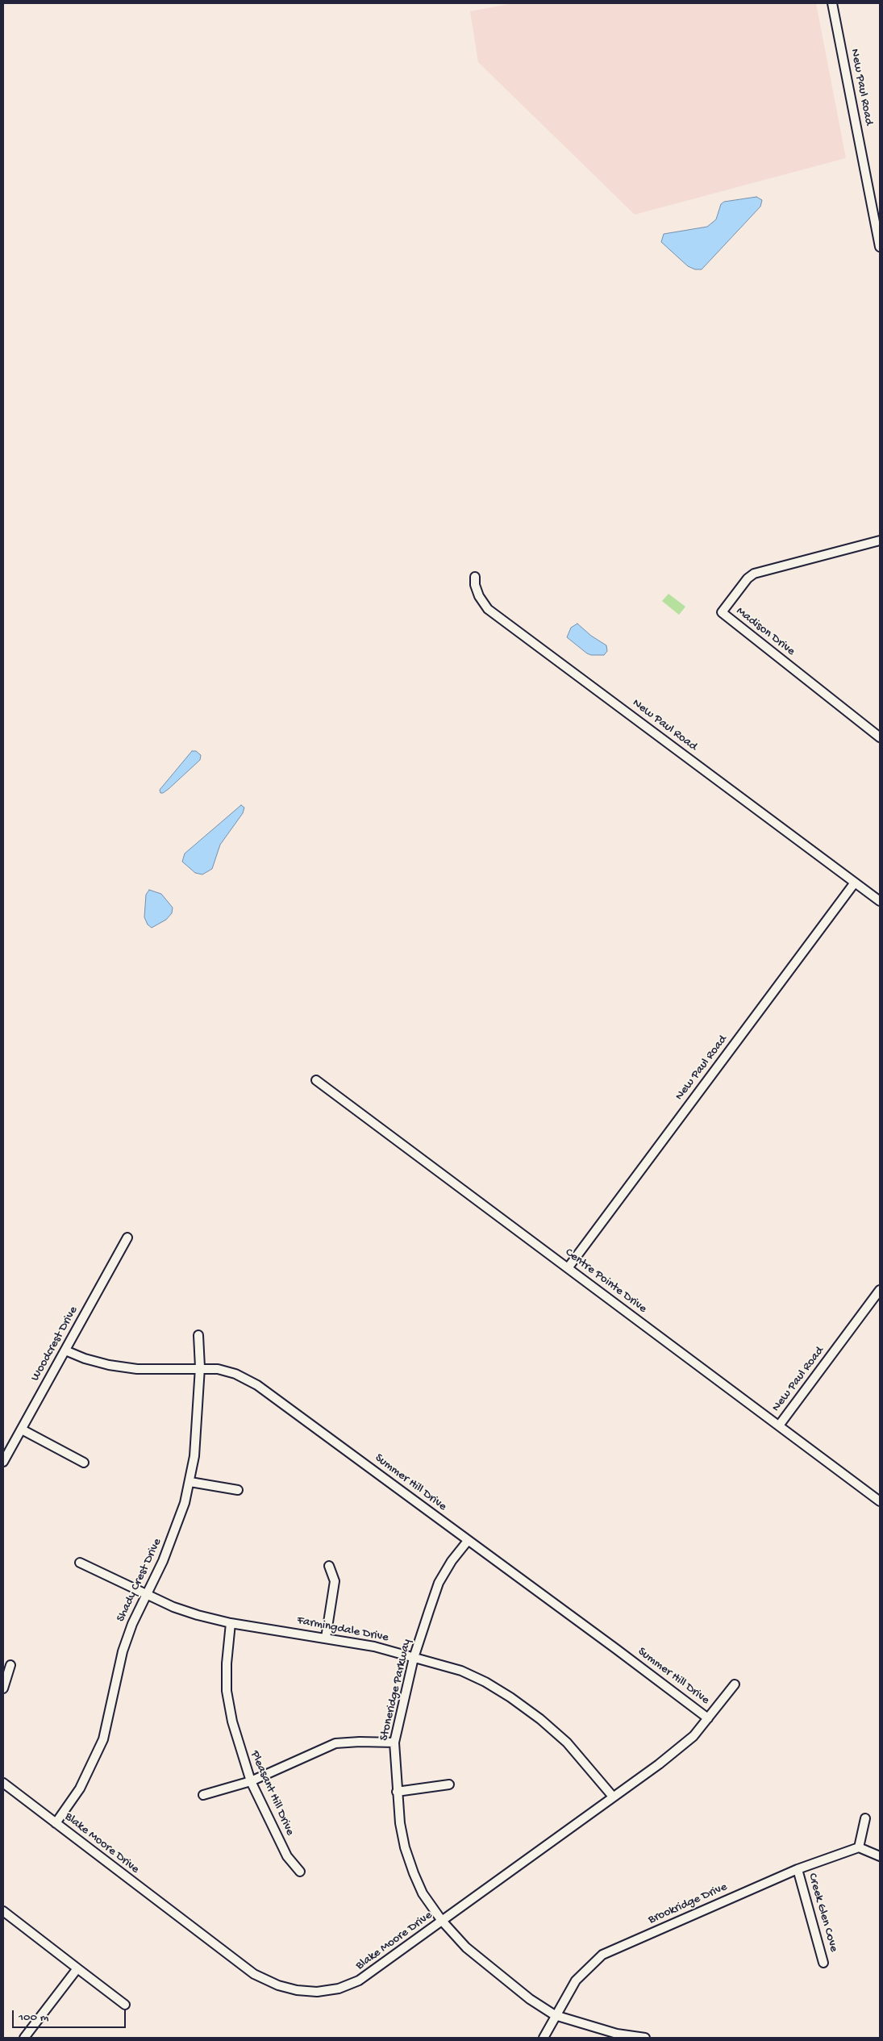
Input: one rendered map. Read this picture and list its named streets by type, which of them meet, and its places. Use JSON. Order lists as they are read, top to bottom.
{
  "streets": {
    "street": [
      "New Paul Road",
      "Madison Drive",
      "Centre Pointe Drive",
      "Woodcrest Drive",
      "Summer Hill Drive",
      "Shady Crest Drive",
      "Farmingdale Drive",
      "Stoneridge Parkway",
      "Pleasant Hill Drive",
      "Blake Moore Drive",
      "Brookridge Drive",
      "Creek Glen Cove"
    ]
  },
  "crossings": [
    ["New Paul Road", "Centre Pointe Drive"],
    ["Woodcrest Drive", "Summer Hill Drive"],
    ["Summer Hill Drive", "Shady Crest Drive"],
    ["Summer Hill Drive", "Stoneridge Parkway"],
    ["Summer Hill Drive", "Blake Moore Drive"],
    ["Shady Crest Drive", "Farmingdale Drive"],
    ["Shady Crest Drive", "Blake Moore Drive"],
    ["Farmingdale Drive", "Stoneridge Parkway"],
    ["Farmingdale Drive", "Pleasant Hill Drive"],
    ["Farmingdale Drive", "Blake Moore Drive"],
    ["Stoneridge Parkway", "Blake Moore Drive"],
    ["Stoneridge Parkway", "Brookridge Drive"],
    ["Brookridge Drive", "Creek Glen Cove"]
  ],
  "scale_bar": "100 m"
}
